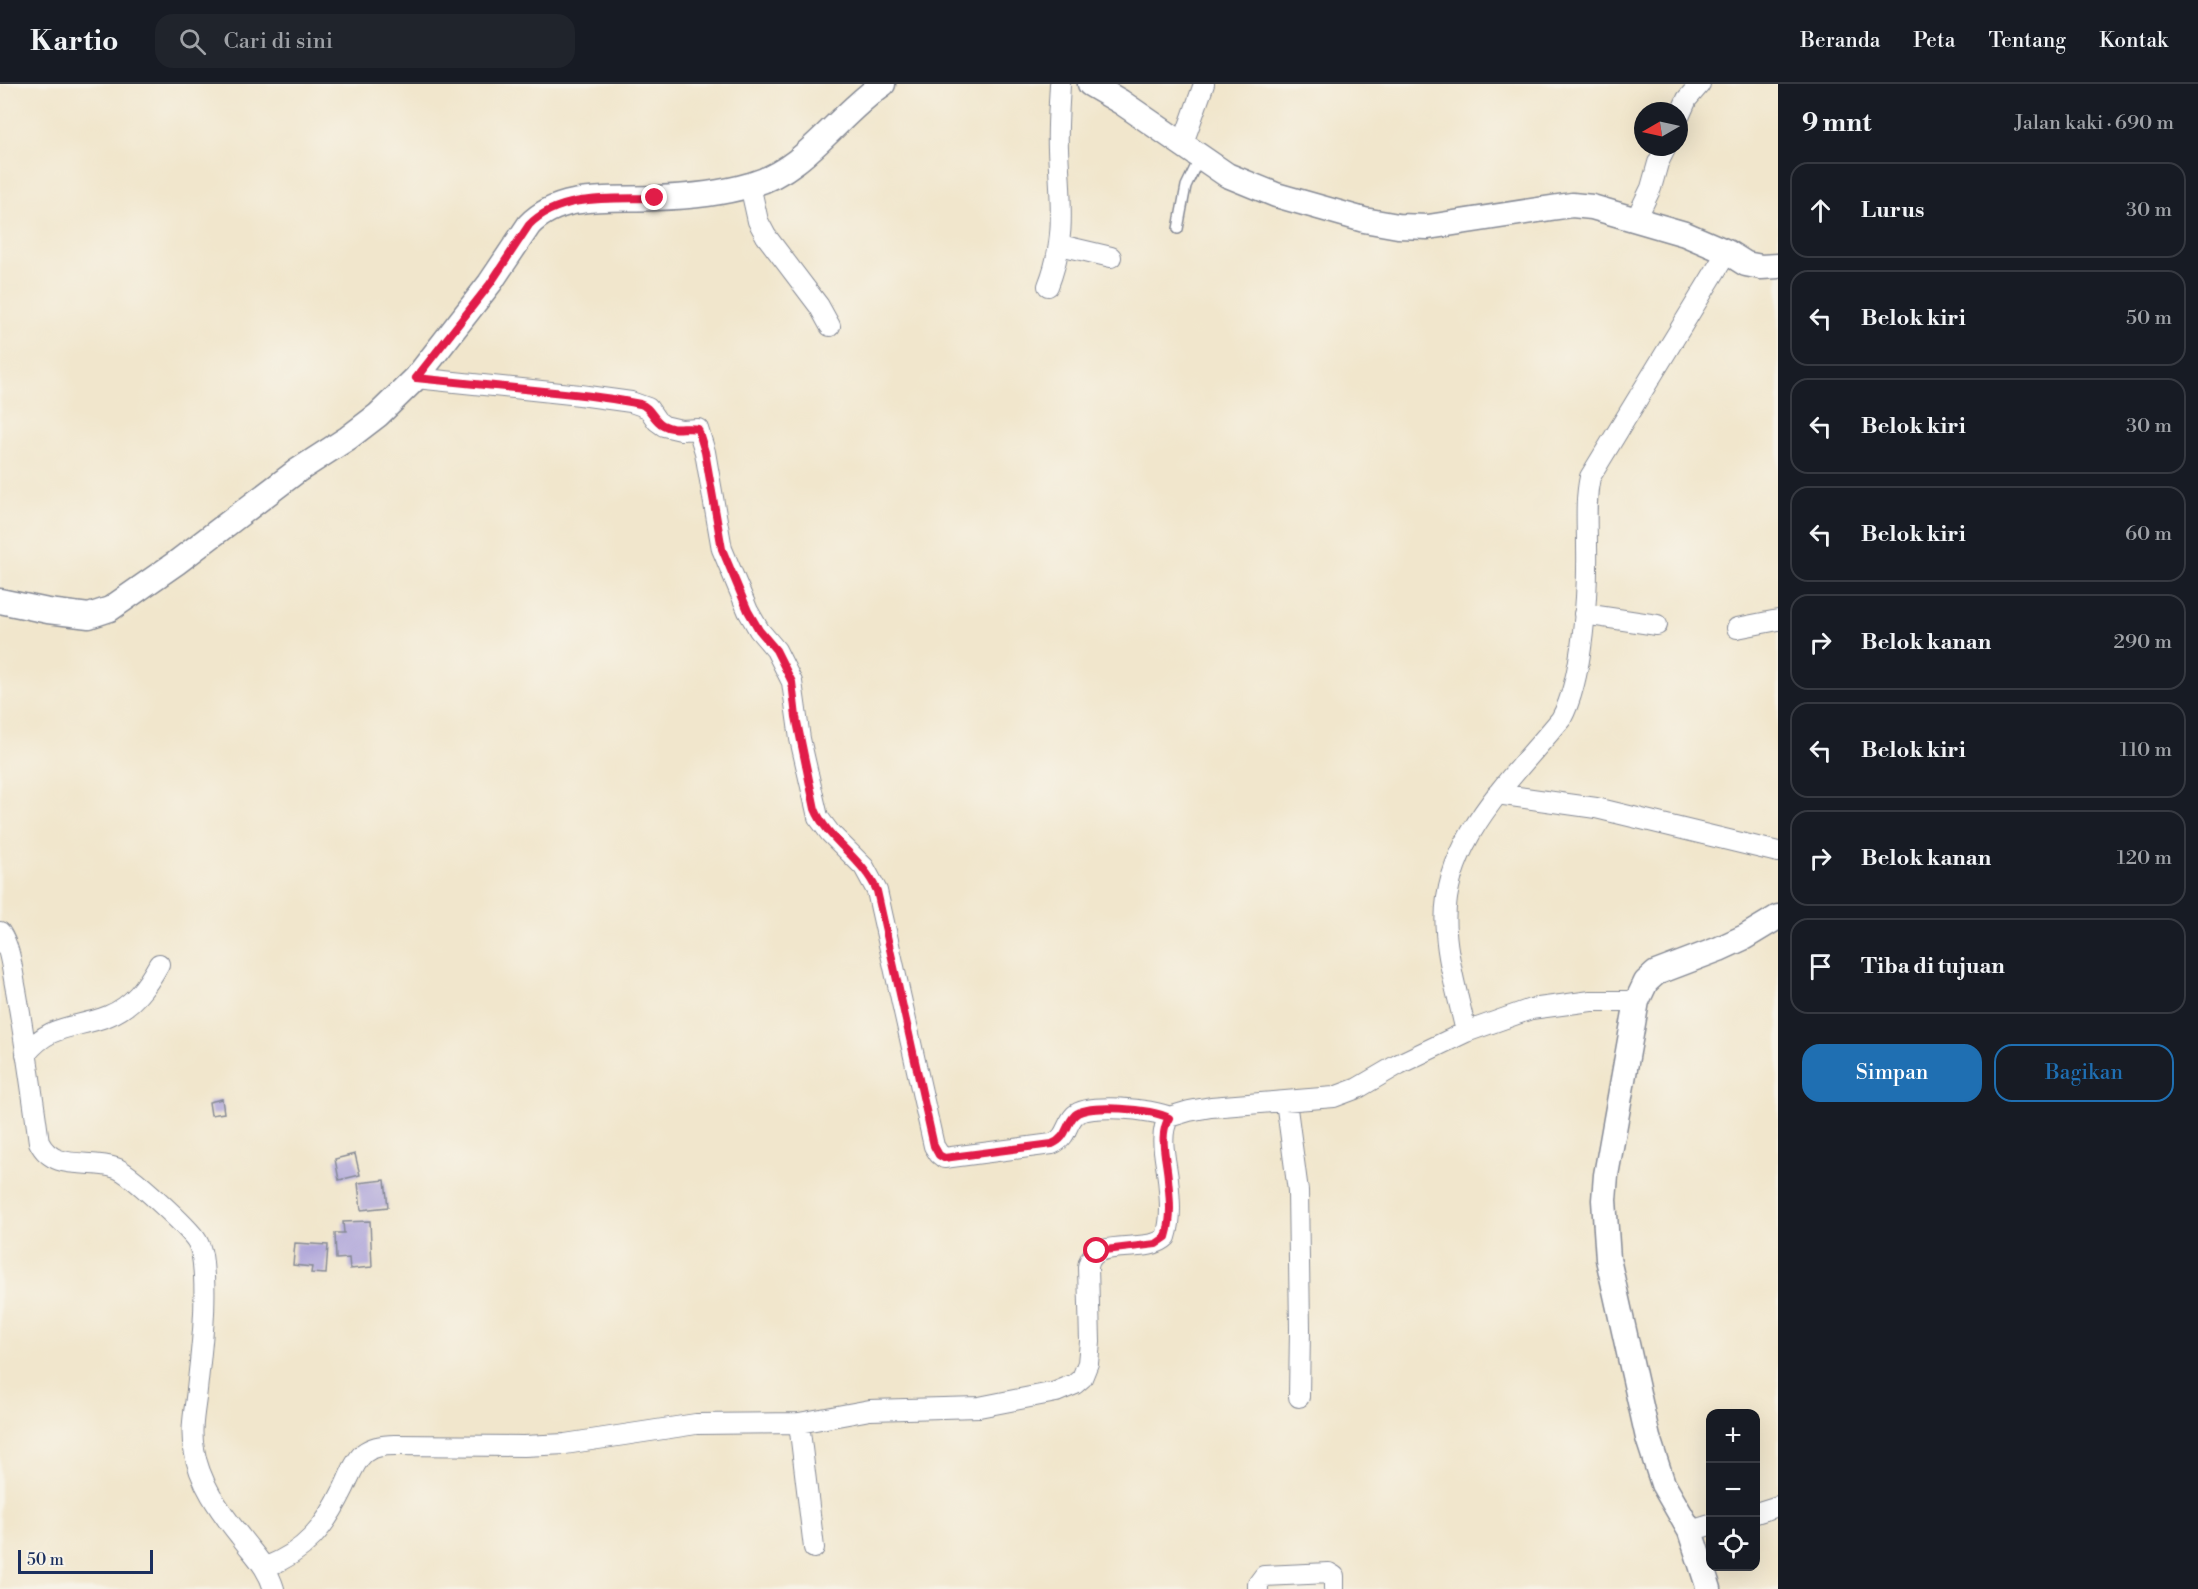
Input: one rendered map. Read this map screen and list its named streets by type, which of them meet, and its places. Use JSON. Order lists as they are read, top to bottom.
{
  "scale_bar": "50 m",
  "north": "left",
  "page": {
    "header": "Kartio",
    "search": "Cari di sini",
    "nav": [
      "Beranda",
      "Peta",
      "Tentang",
      "Kontak"
    ],
    "heading": ["9 mnt", "Jalan kaki · 690 m"],
    "list": [
      ["Lurus", "30 m"],
      ["Belok kiri", "50 m"],
      ["Belok kiri", "30 m"],
      ["Belok kiri", "60 m"],
      ["Belok kanan", "290 m"],
      ["Belok kiri", "110 m"],
      ["Belok kanan", "120 m"],
      "Tiba di tujuan"
    ],
    "buttons": ["Simpan", "Bagikan"],
    "map_buttons": ["+", "−"],
    "scale": "50 m"
  }
}
